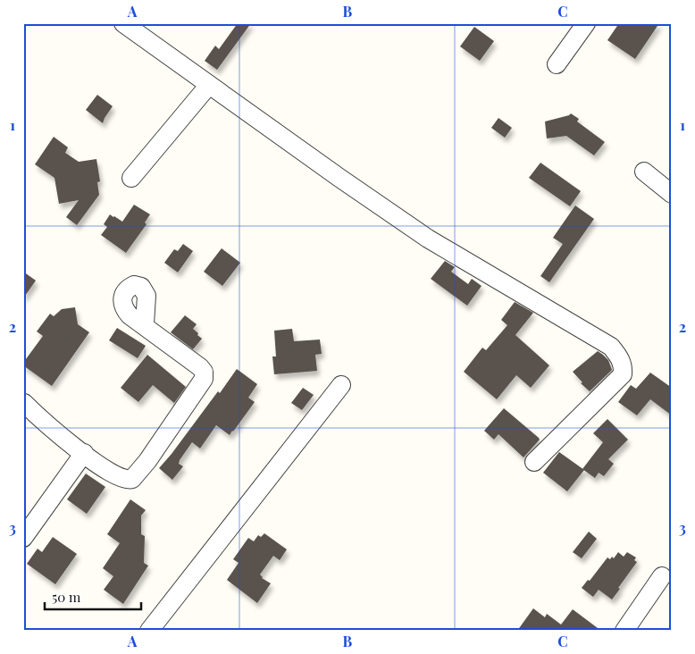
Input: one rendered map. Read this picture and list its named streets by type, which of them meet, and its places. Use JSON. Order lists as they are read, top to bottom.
{
  "scale_bar": "50 m",
  "grid": {
    "columns": ["A", "B", "C"],
    "rows": ["1", "2", "3"]
  }
}
